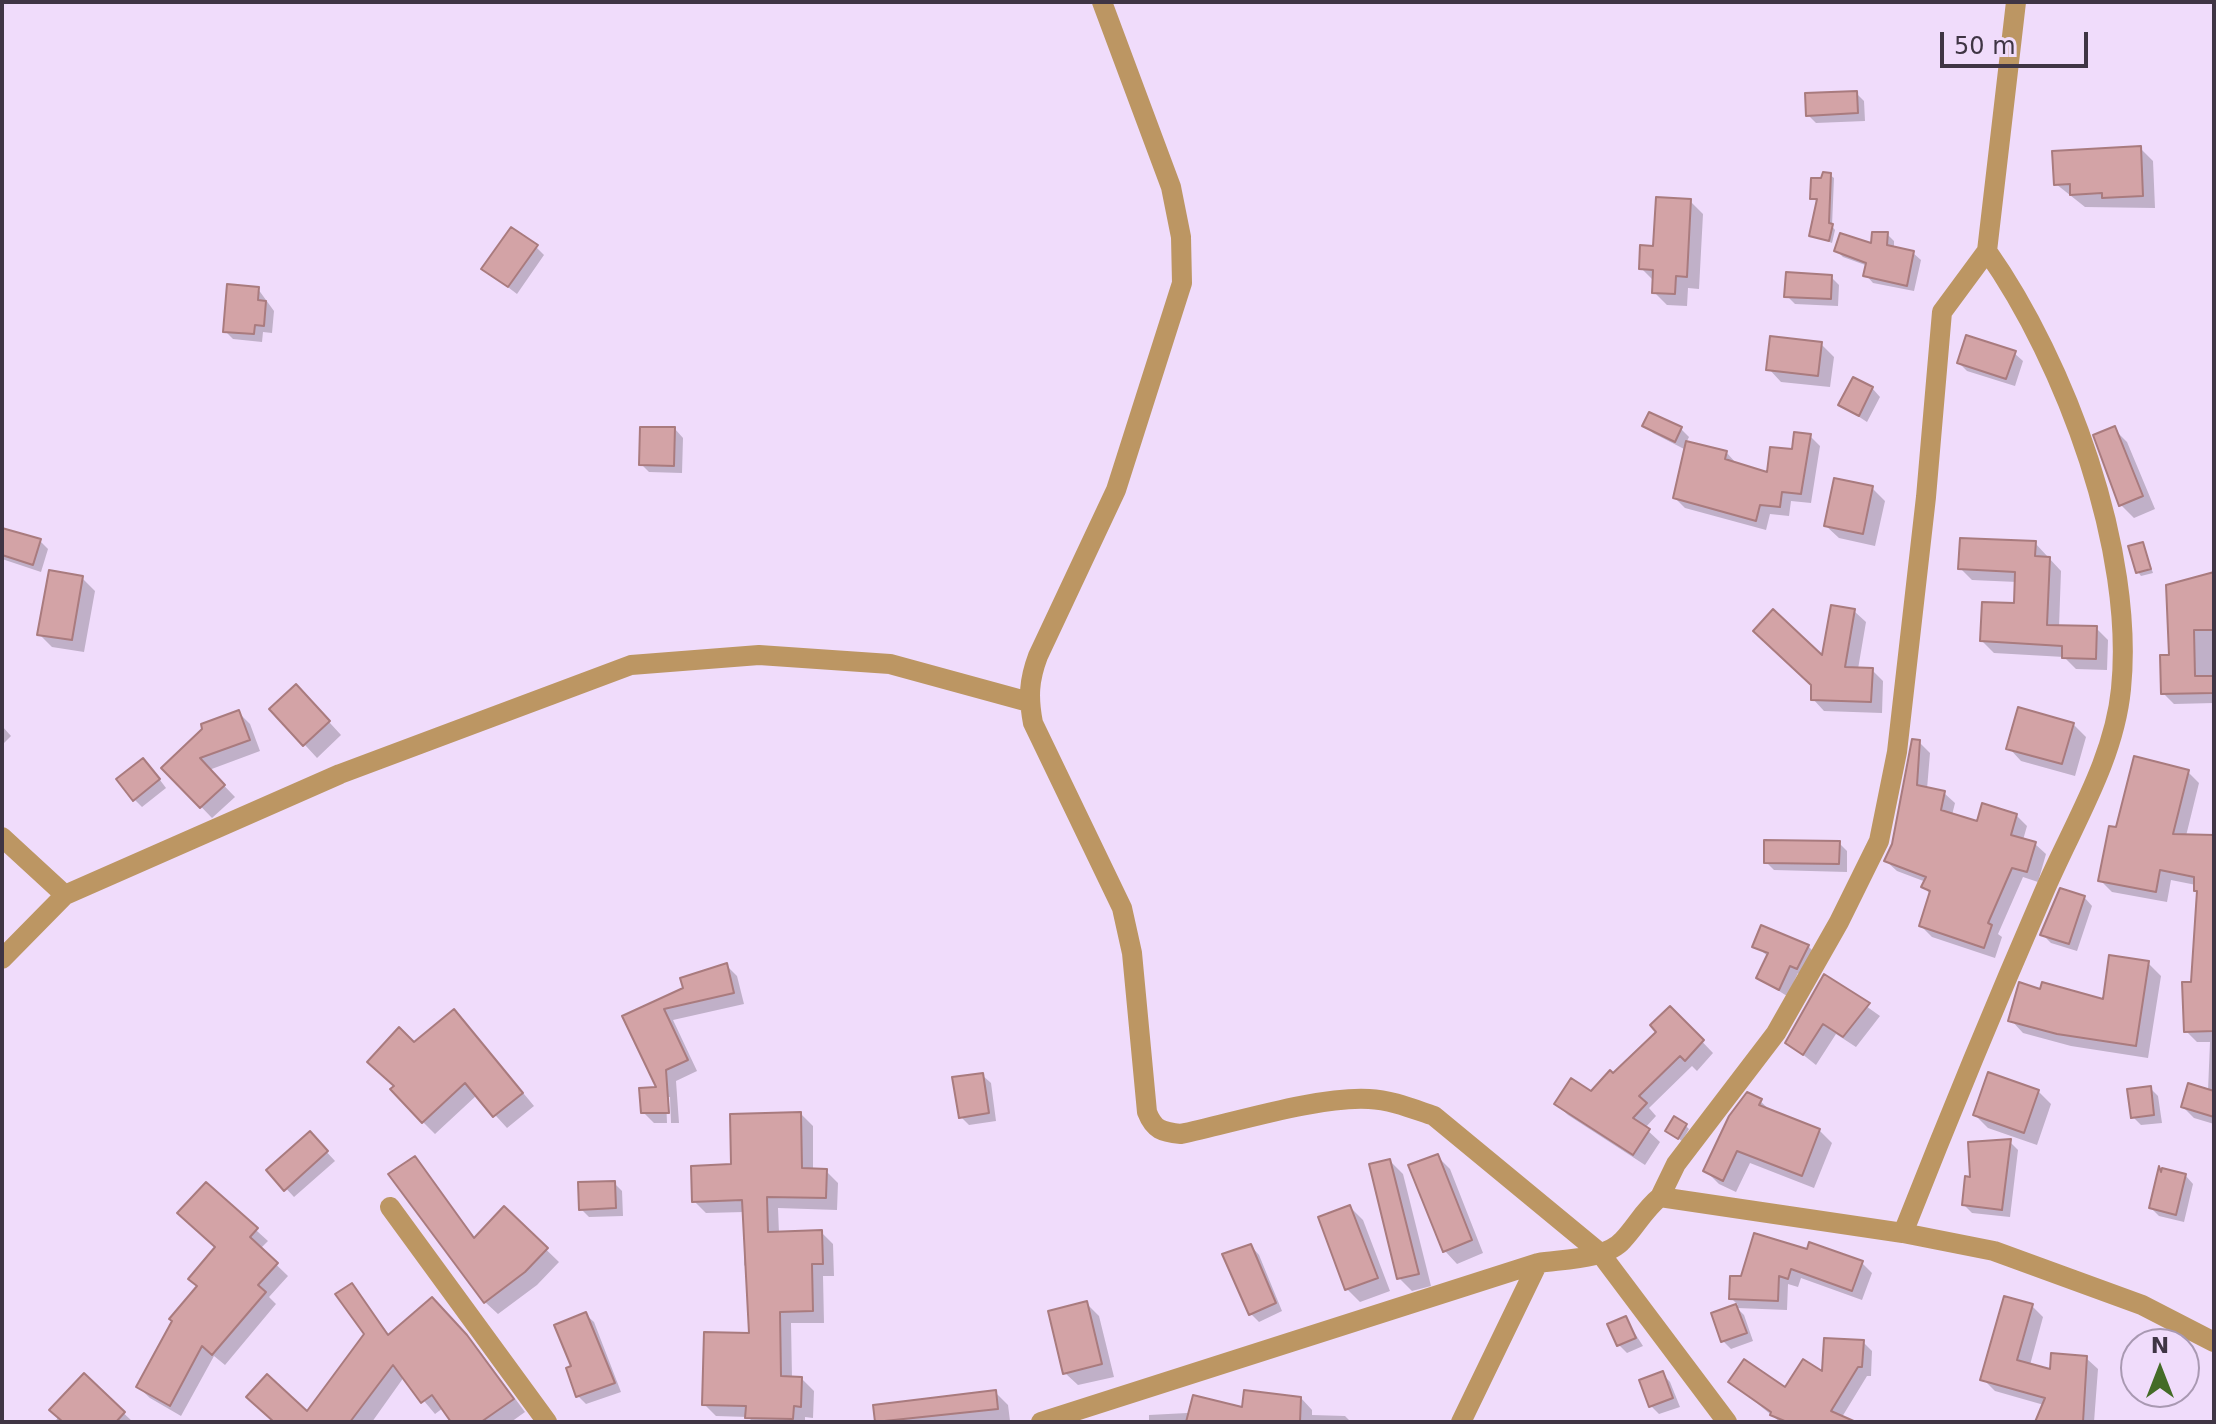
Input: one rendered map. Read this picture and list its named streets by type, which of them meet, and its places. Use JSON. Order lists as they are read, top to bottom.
{
  "scale_bar": "50 m",
  "north": "top"
}
